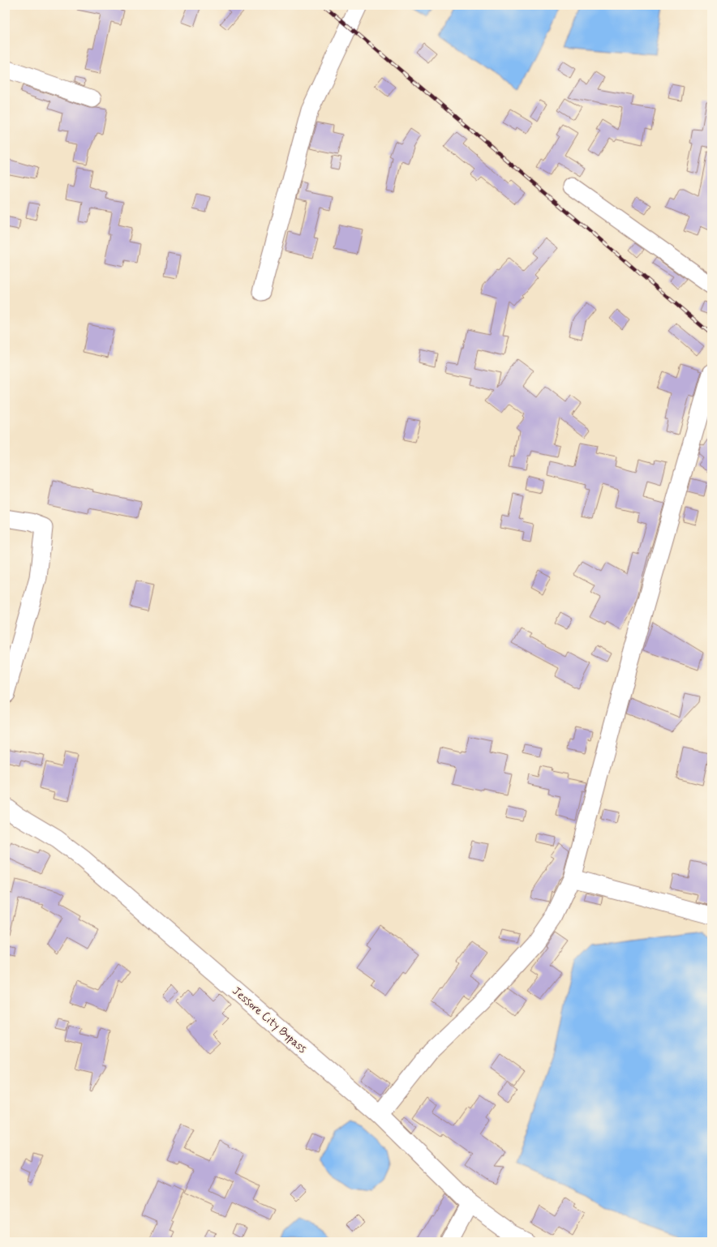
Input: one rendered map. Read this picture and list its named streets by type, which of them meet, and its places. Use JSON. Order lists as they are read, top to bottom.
{
  "streets": {
    "highway": ["Jessore City Bypass"]
  }
}
